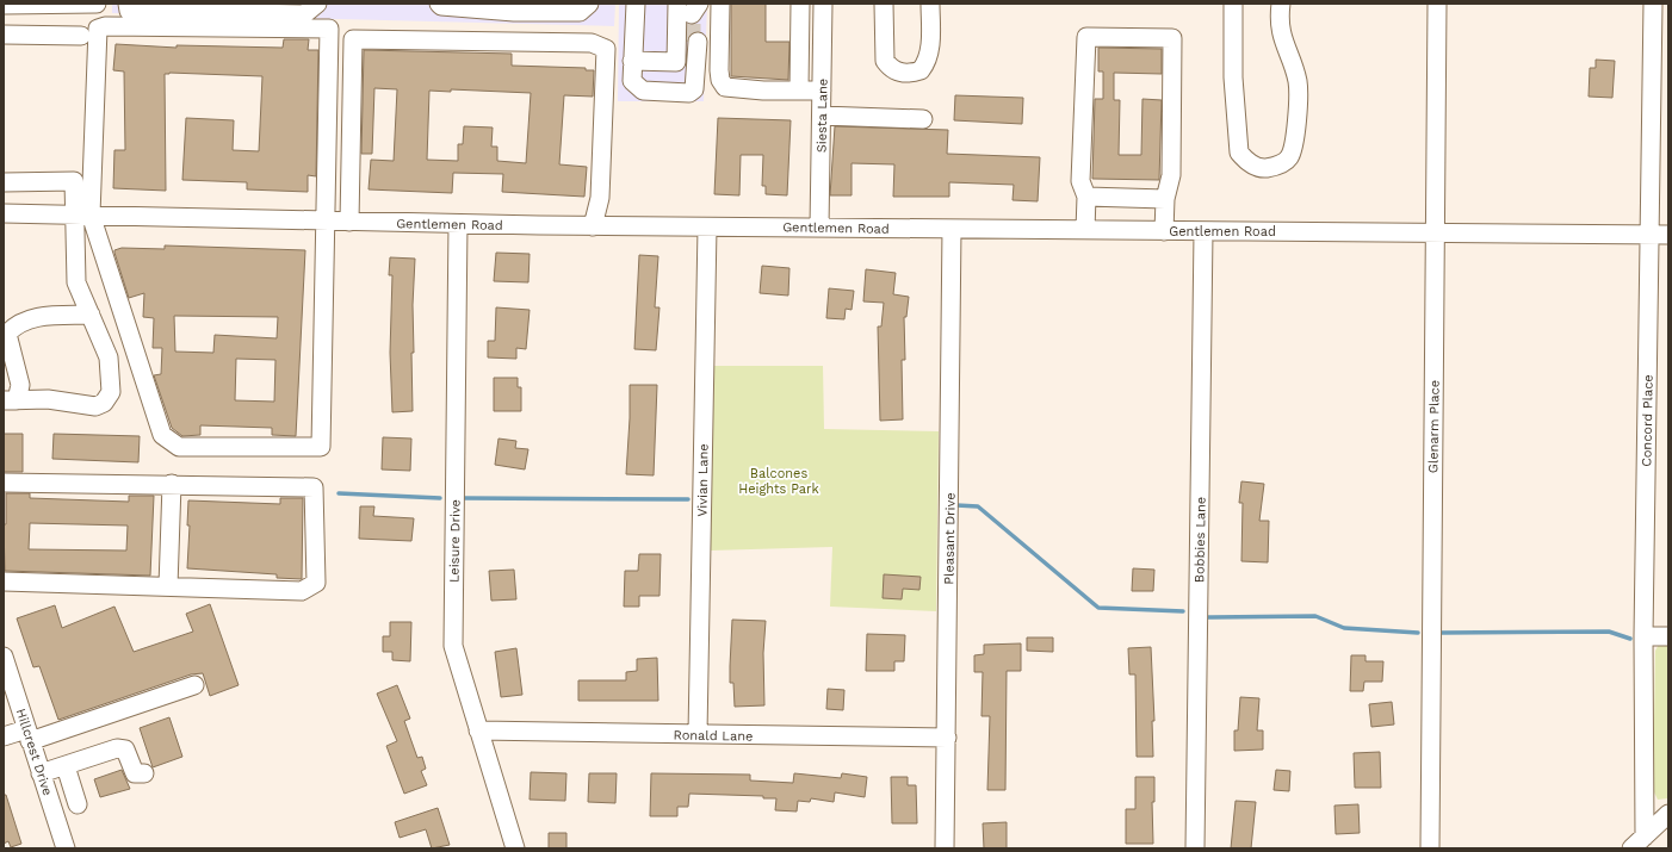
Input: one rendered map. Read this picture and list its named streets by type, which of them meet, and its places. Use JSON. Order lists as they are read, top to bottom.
{
  "streets": {
    "street": [
      "Siesta Lane",
      "Gentlemen Road",
      "Concord Place",
      "Glenarm Place",
      "Vivian Lane",
      "Pleasant Drive",
      "Bobbies Lane",
      "Leisure Drive",
      "Ronald Lane",
      "Hillcrest Drive"
    ]
  },
  "crossings": [
    ["Siesta Lane", "Gentlemen Road"],
    ["Gentlemen Road", "Concord Place"],
    ["Gentlemen Road", "Glenarm Place"],
    ["Gentlemen Road", "Vivian Lane"],
    ["Gentlemen Road", "Pleasant Drive"],
    ["Gentlemen Road", "Bobbies Lane"],
    ["Gentlemen Road", "Leisure Drive"],
    ["Vivian Lane", "Ronald Lane"],
    ["Pleasant Drive", "Ronald Lane"],
    ["Leisure Drive", "Ronald Lane"]
  ],
  "parks": ["Balcones Heights Park"]
}
